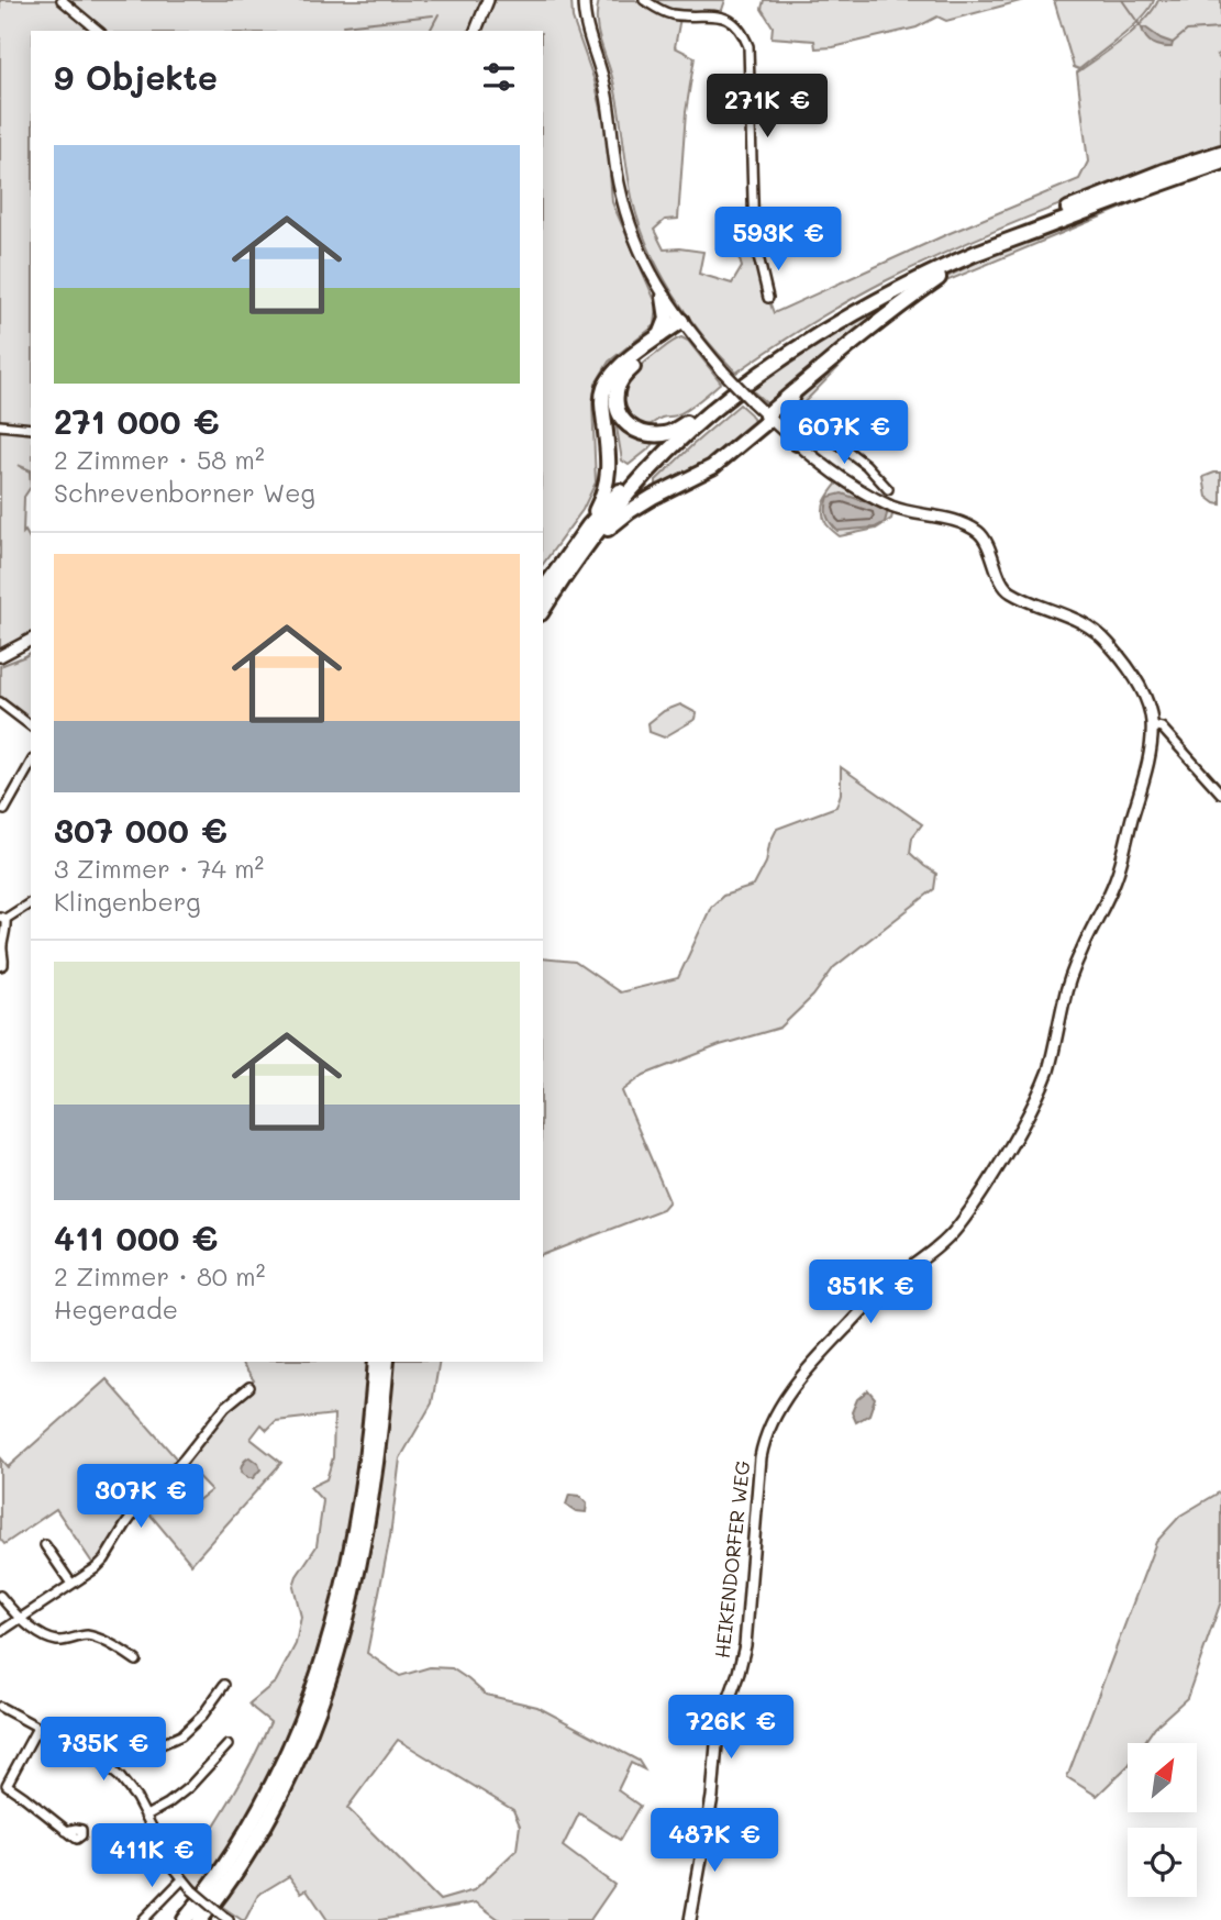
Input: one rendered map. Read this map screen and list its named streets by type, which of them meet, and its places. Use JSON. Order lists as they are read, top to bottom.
{
  "streets": {
    "street": ["HEIKENDORFER WEG"]
  },
  "north": "top right",
  "page": {
    "heading": "9 Objekte",
    "price": [
      "271K €",
      "593K €",
      "607K €",
      "351K €",
      "307K €",
      "726K €",
      "735K €",
      "487K €",
      "411K €"
    ],
    "list": [
      {
        "name": "271 000 €",
        "note": "2 Zimmer · 58 m² · Schrevenborner Weg"
      },
      {
        "name": "307 000 €",
        "note": "3 Zimmer · 74 m² · Klingenberg"
      },
      {
        "name": "411 000 €",
        "note": "2 Zimmer · 80 m² · Hegerade"
      }
    ]
  }
}
